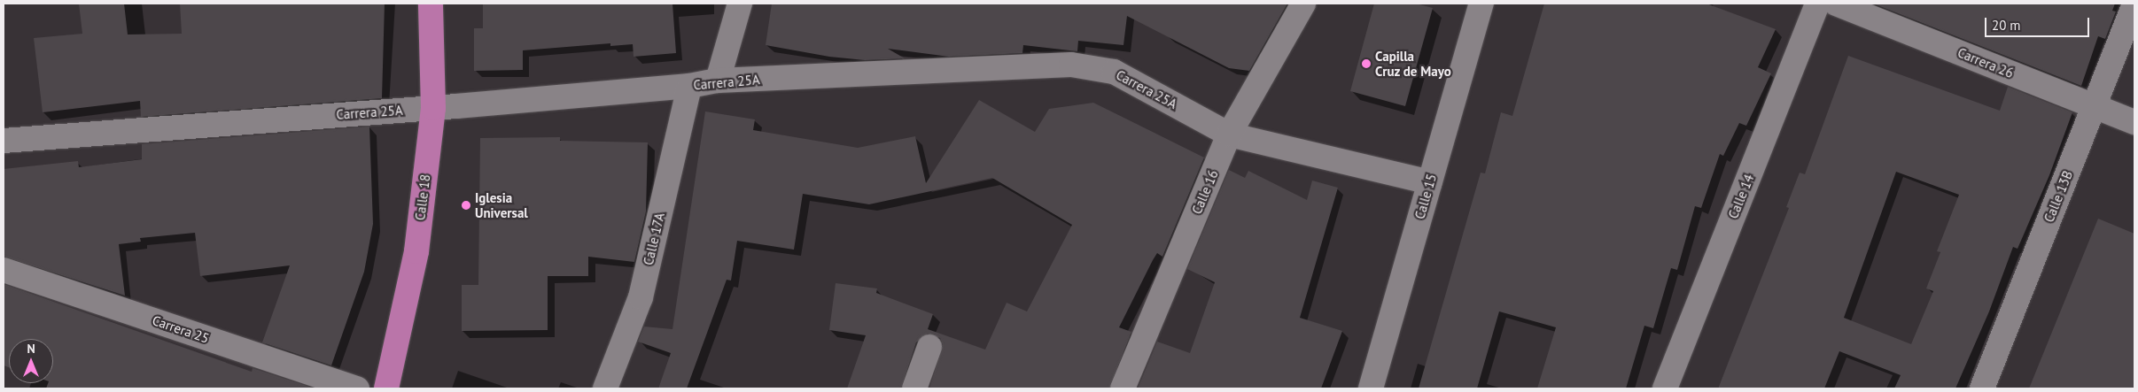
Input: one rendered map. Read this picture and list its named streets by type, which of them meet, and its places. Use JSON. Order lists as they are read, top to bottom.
{
  "streets": {
    "main road": ["Calle 18"],
    "street": [
      "Carrera 26",
      "Carrera 25A",
      "Calle 16",
      "Calle 15",
      "Calle 14",
      "Calle 13B",
      "Calle 17A",
      "Carrera 25"
    ]
  },
  "crossings": [
    ["Carrera 26", "Calle 13B"],
    ["Carrera 25A", "Calle 16"],
    ["Carrera 25A", "Calle 15"],
    ["Carrera 25A", "Calle 18"],
    ["Carrera 25A", "Calle 17A"]
  ],
  "places": ["Capilla Cruz de Mayo", "Iglesia Universal"],
  "scale_bar": "20 m",
  "north": "top"
}
